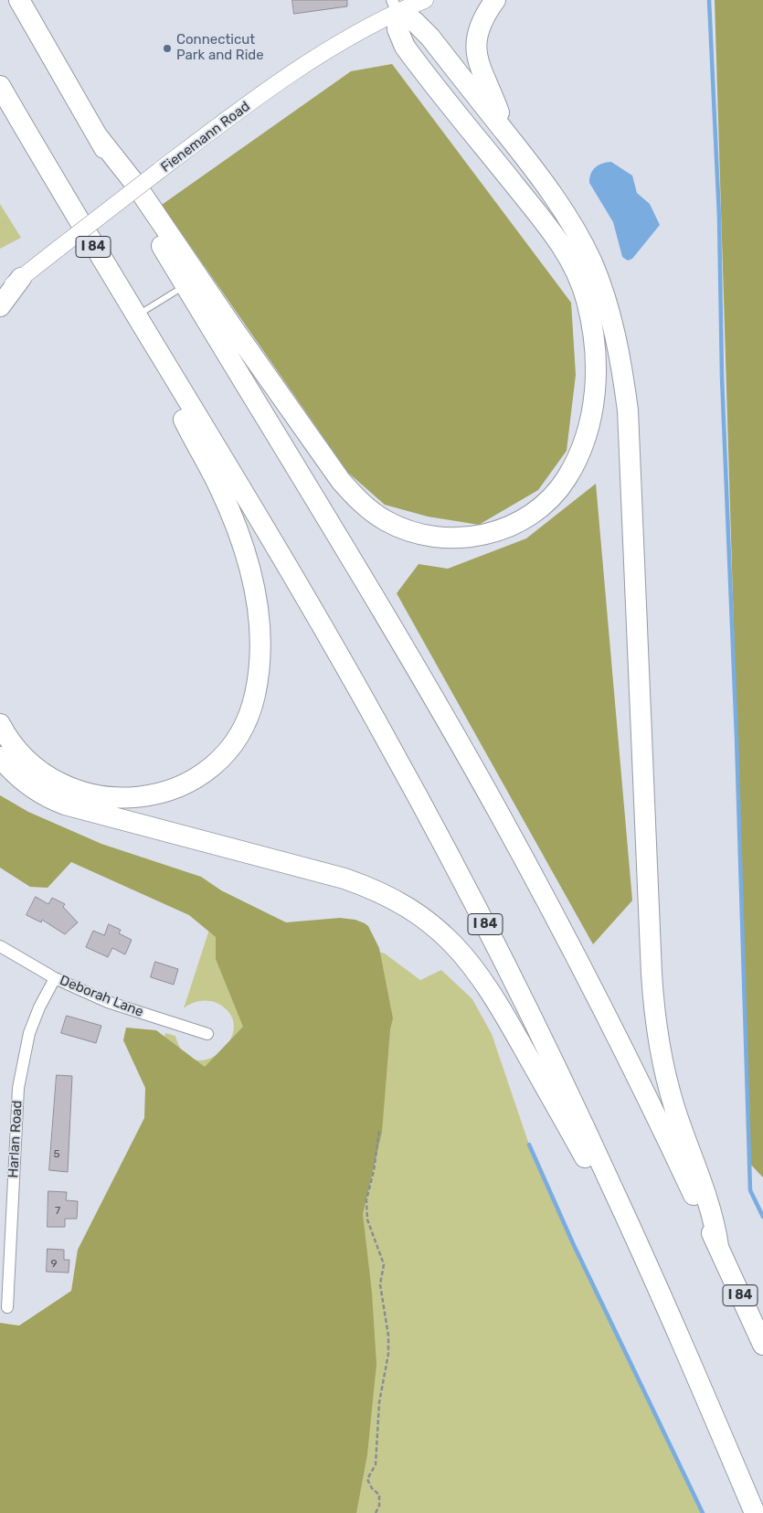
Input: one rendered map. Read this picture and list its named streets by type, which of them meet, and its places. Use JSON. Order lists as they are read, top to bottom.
{
  "streets": {
    "highway": ["I 84"],
    "main road": ["Fienemann Road"],
    "street": ["Deborah Lane", "Harlan Road"]
  },
  "crossings": [
    ["Deborah Lane", "Harlan Road"]
  ],
  "places": ["Connecticut Park and Ride"],
  "house_numbers": ["5", "7", "9"]
}
